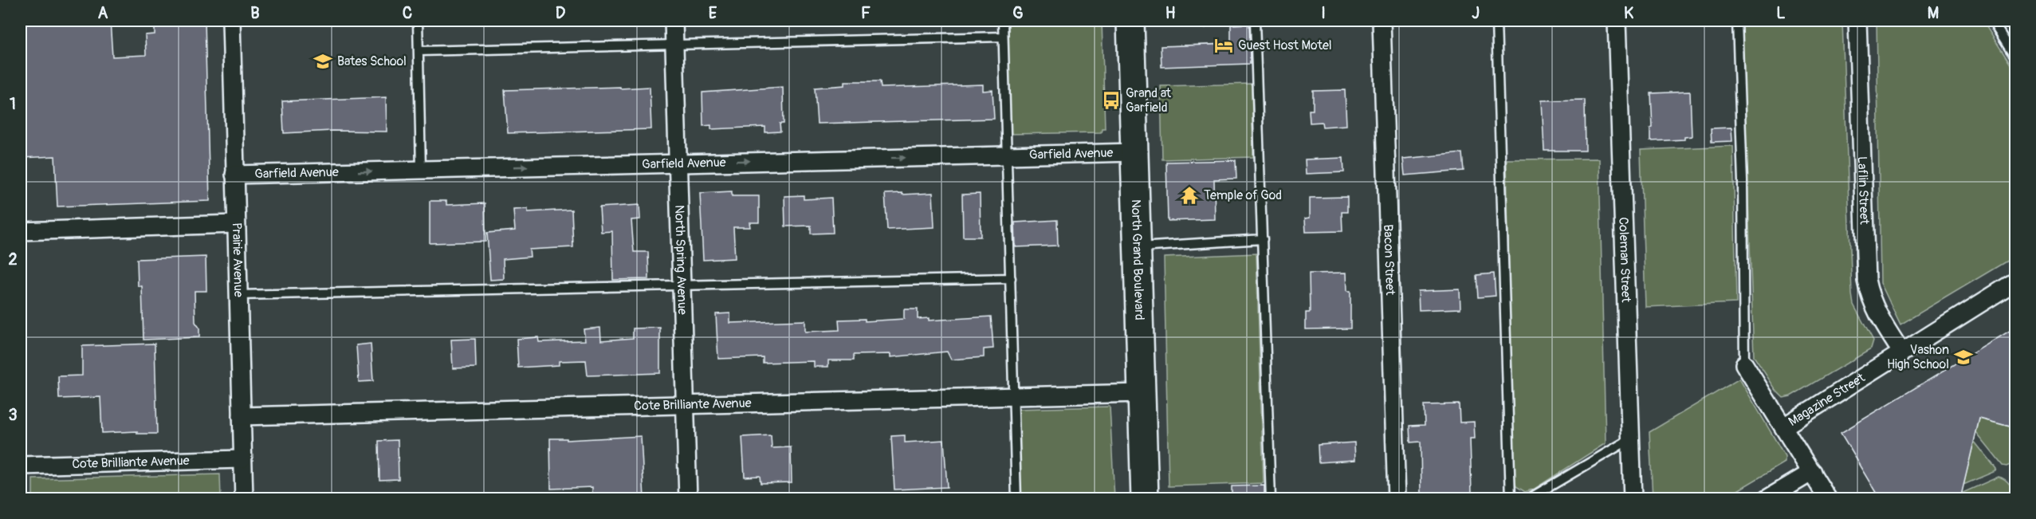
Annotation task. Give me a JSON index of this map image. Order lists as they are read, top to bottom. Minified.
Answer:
{"streets":{"main road":["North Grand Boulevard"],"street":["Garfield Avenue","Laflin Street","Coleman Street","Prairie Avenue","North Spring Avenue","Bacon Street","Magazine Street","Cote Brilliante Avenue"]},"crossings":[["Garfield Avenue","Prairie Avenue"],["Garfield Avenue","North Spring Avenue"],["Garfield Avenue","North Grand Boulevard"],["Laflin Street","Magazine Street"],["Prairie Avenue","Cote Brilliante Avenue"],["North Spring Avenue","Cote Brilliante Avenue"],["North Grand Boulevard","Cote Brilliante Avenue"]],"one_way":["Garfield Avenue"],"places":{"hotel":["Guest Host Motel"],"school or university":["Bates School","Vashon High School"],"bus stop":["Grand at Garfield"],"temple":["Temple of God"]},"grid":{"columns":["A","B","C","D","E","F","G","H","I","J","K","L","M"],"rows":["1","2","3"]}}
